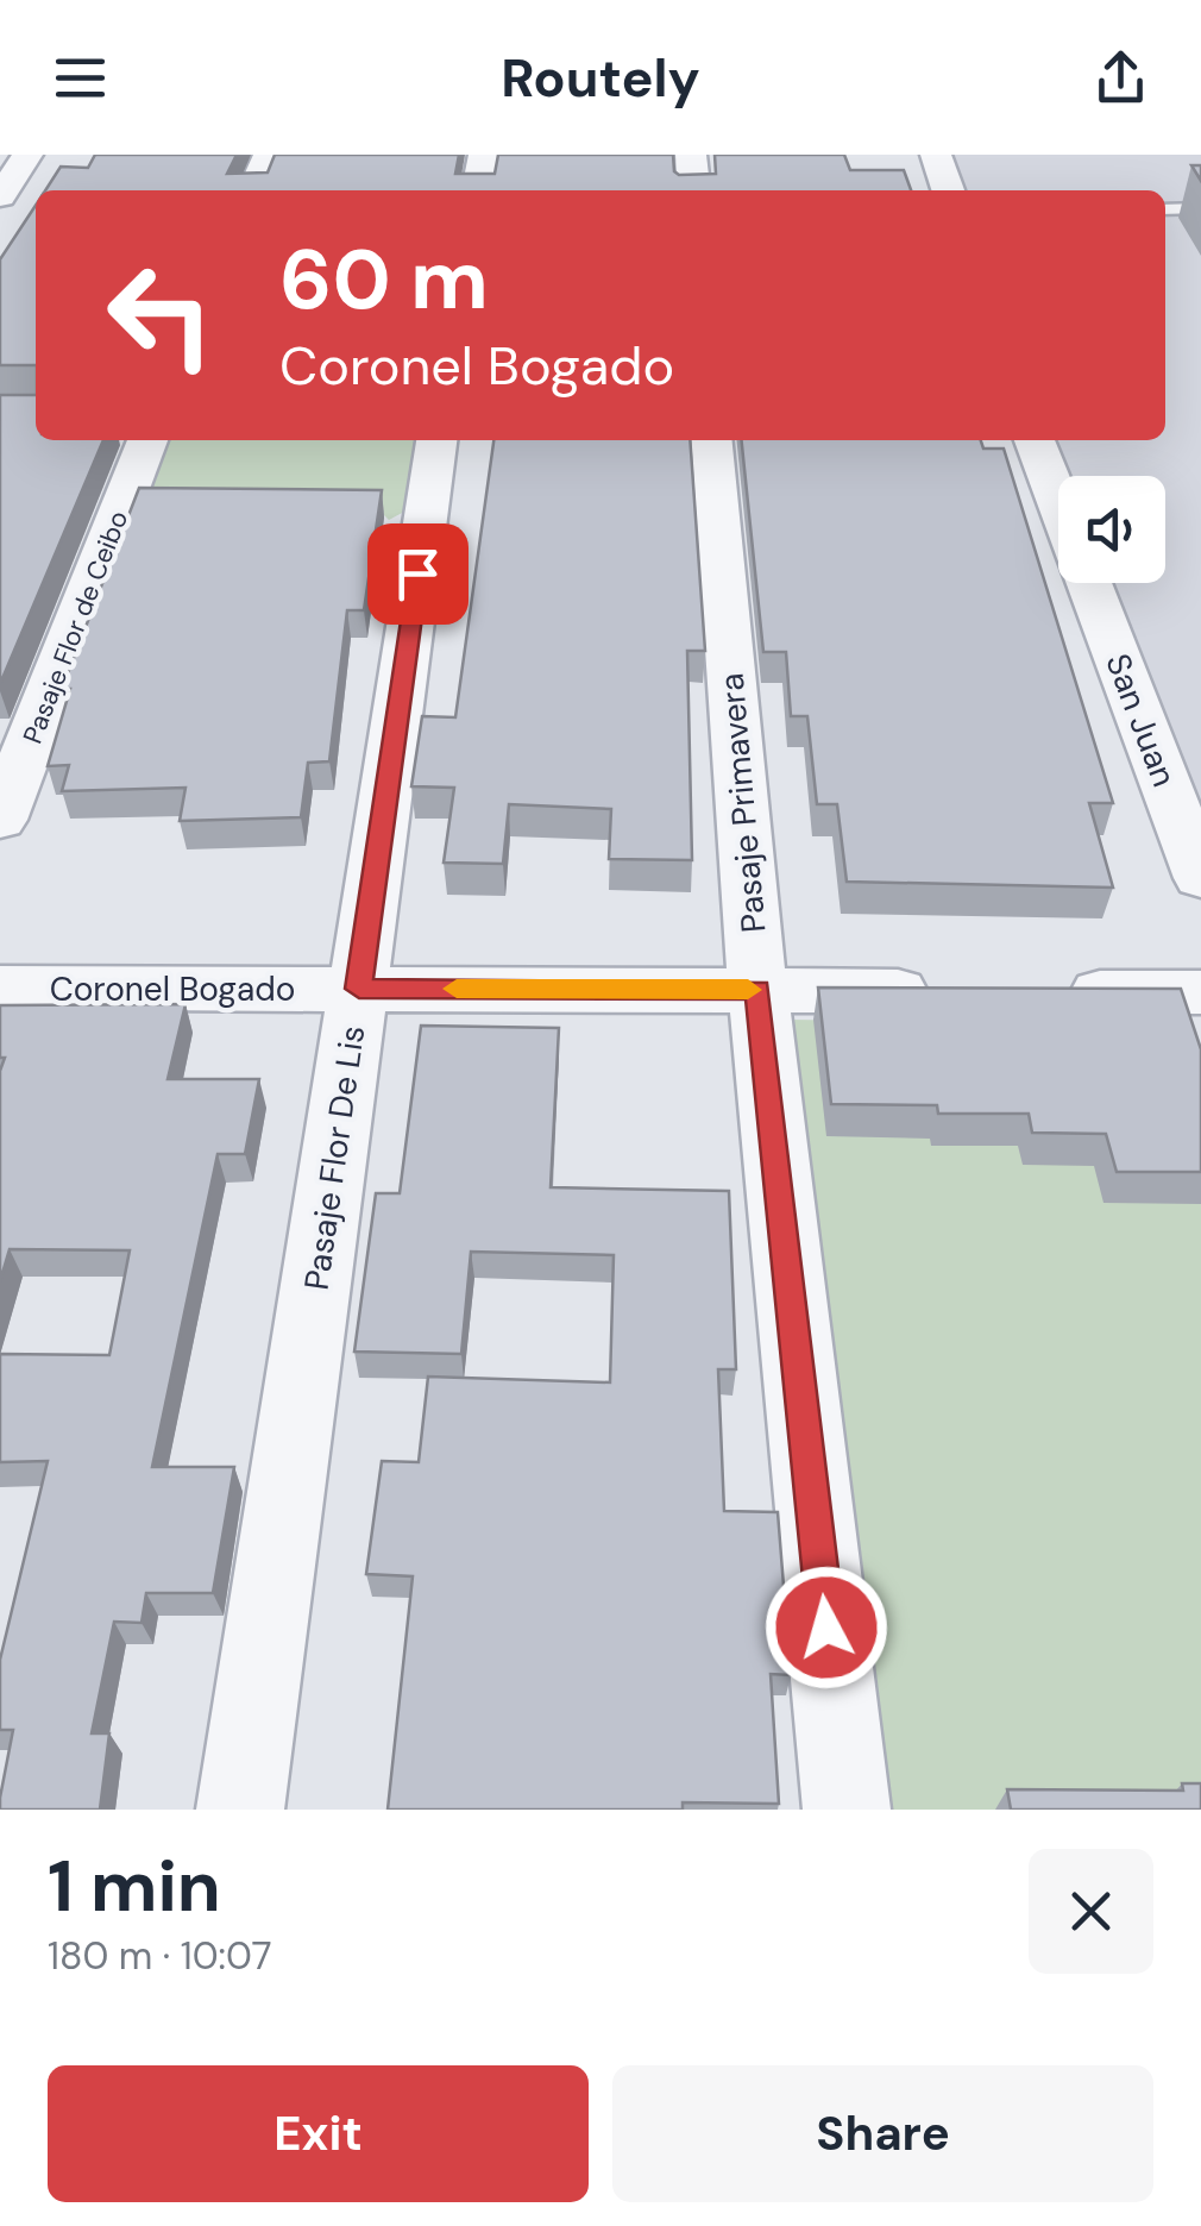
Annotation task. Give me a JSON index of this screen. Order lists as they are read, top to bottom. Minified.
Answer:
{"streets":{"street":["Pasaje Flor de Ceibo","San Juan","Pasaje Primavera","Coronel Bogado","Pasaje Flor De Lis"]},"crossings":[["Pasaje Primavera","Coronel Bogado"],["Coronel Bogado","Pasaje Flor De Lis"]],"page":{"header":"Routely","turn":["60 m","Coronel Bogado"],"heading":["1 min","180 m · 10:07"],"buttons":["Exit","Share"]}}
